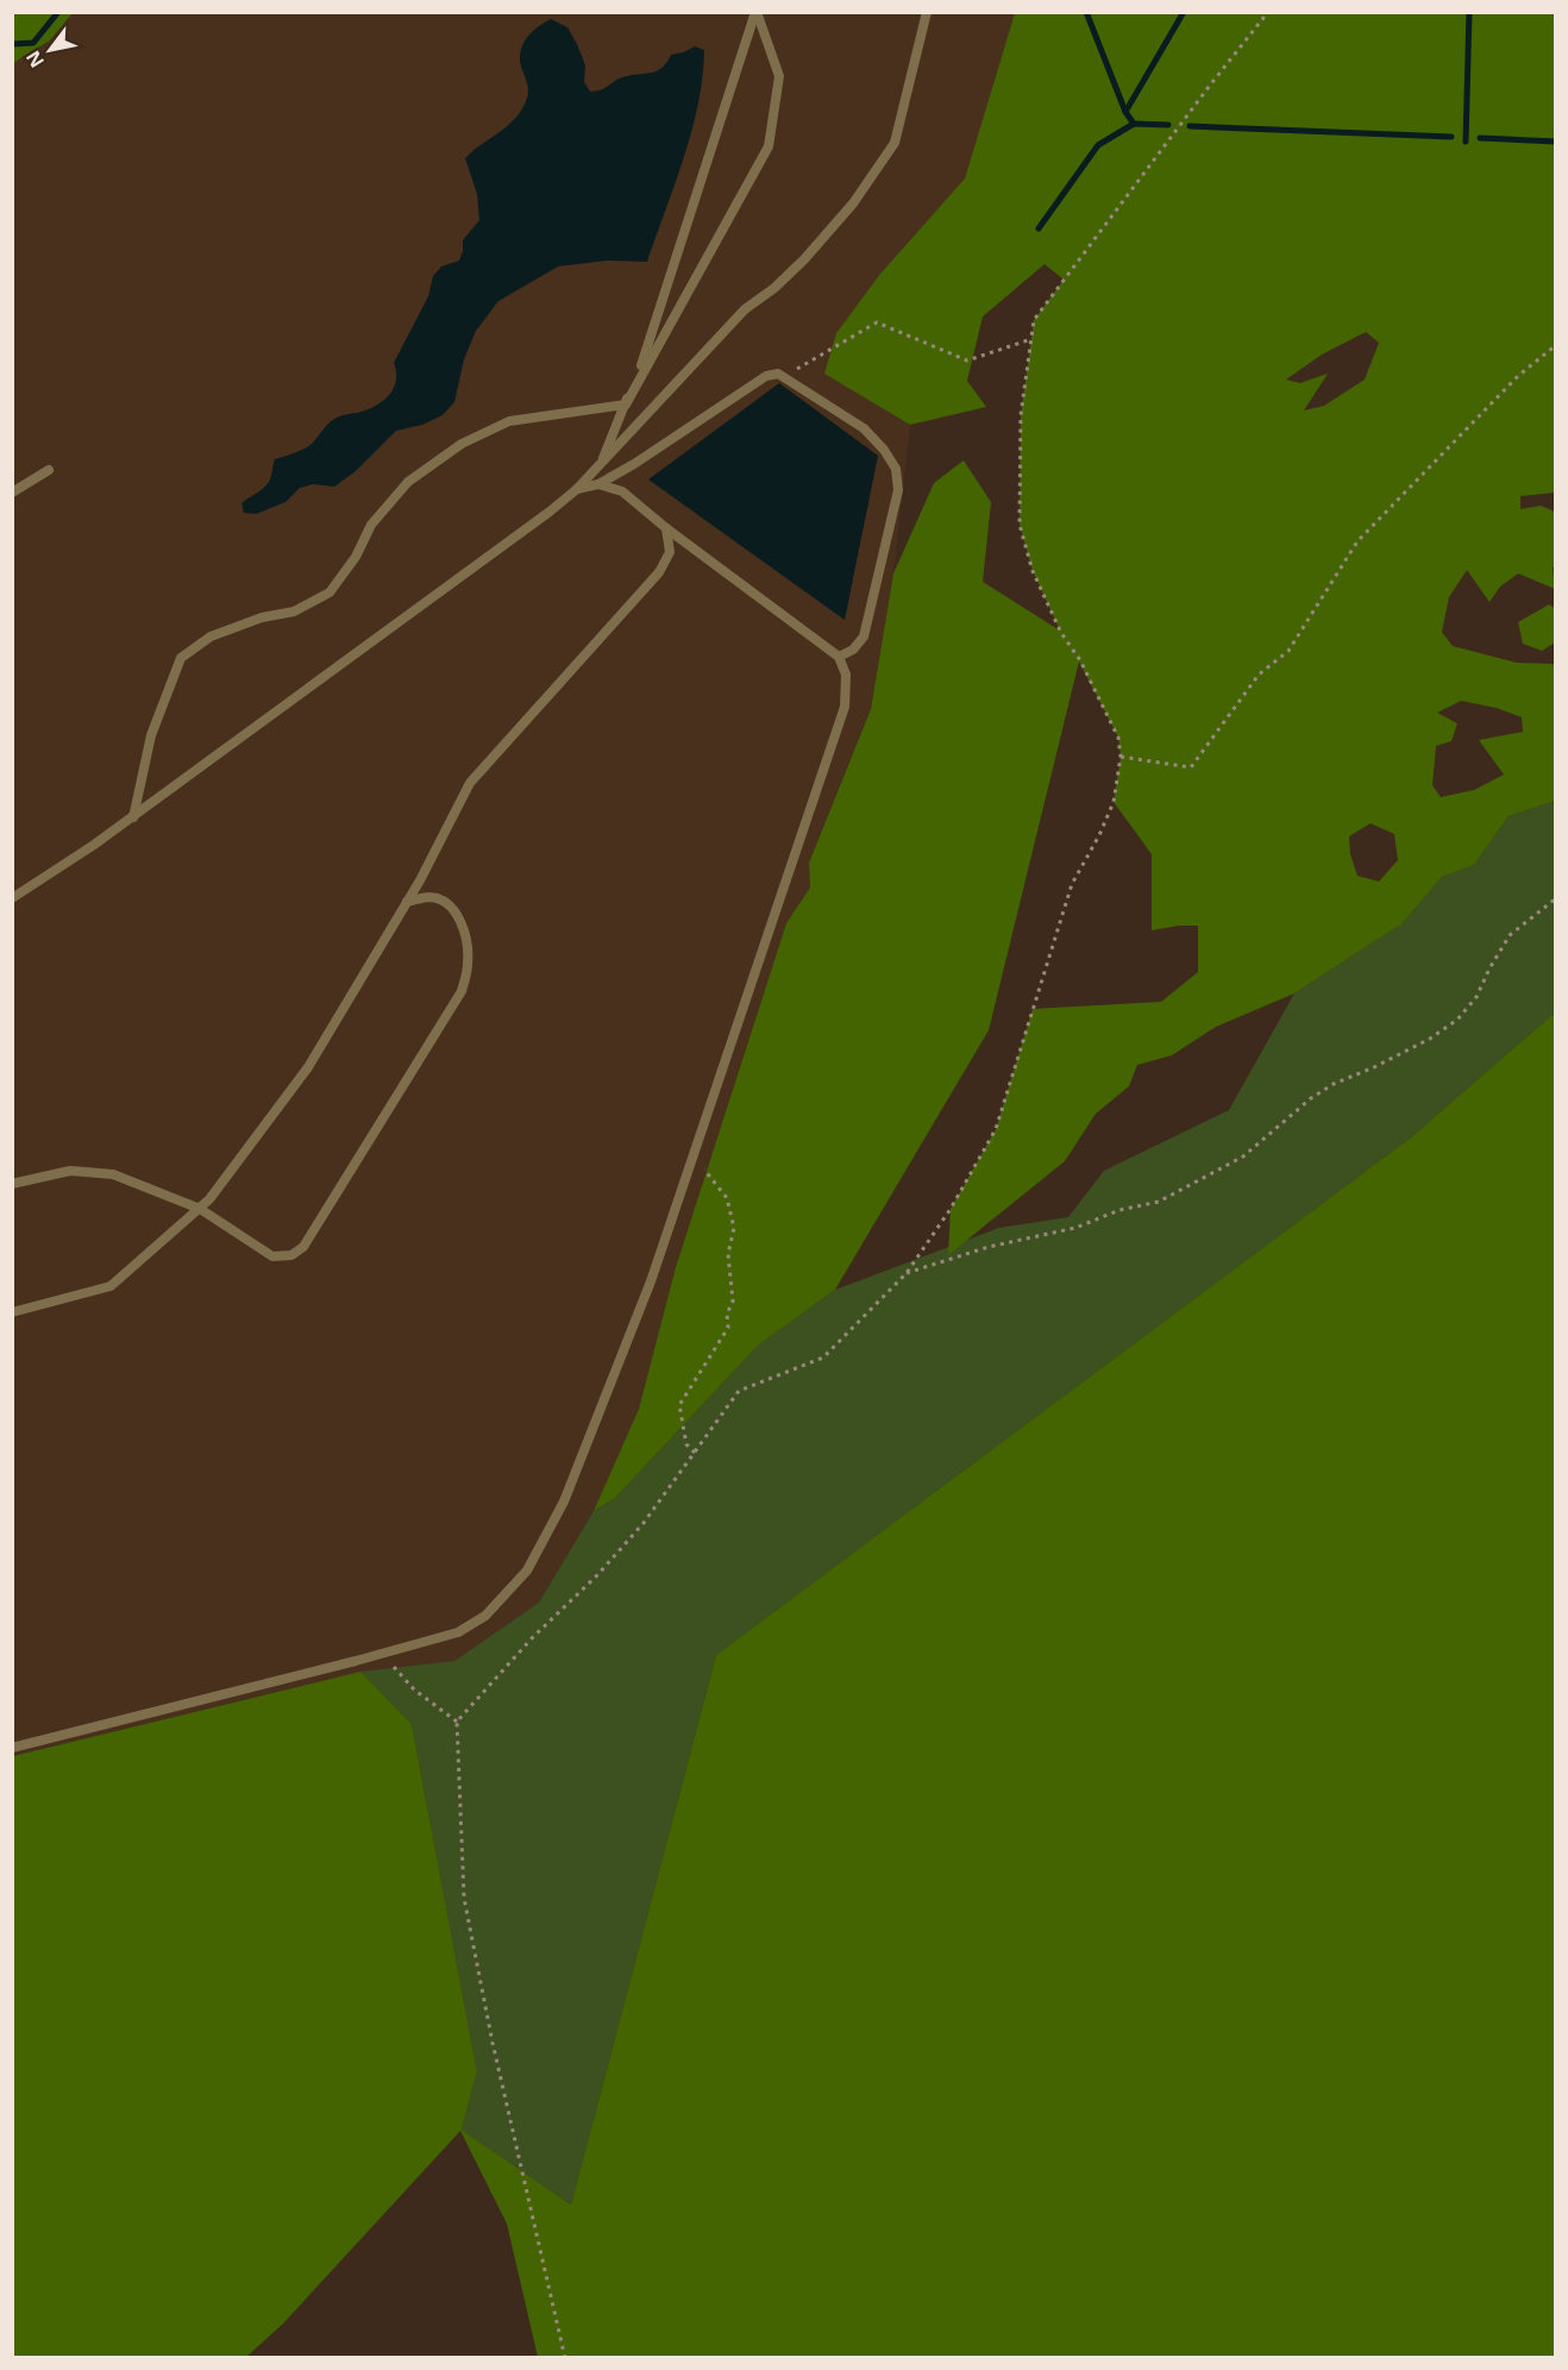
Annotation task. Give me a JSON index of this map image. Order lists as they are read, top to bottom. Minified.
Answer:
{"north":"bottom left"}
